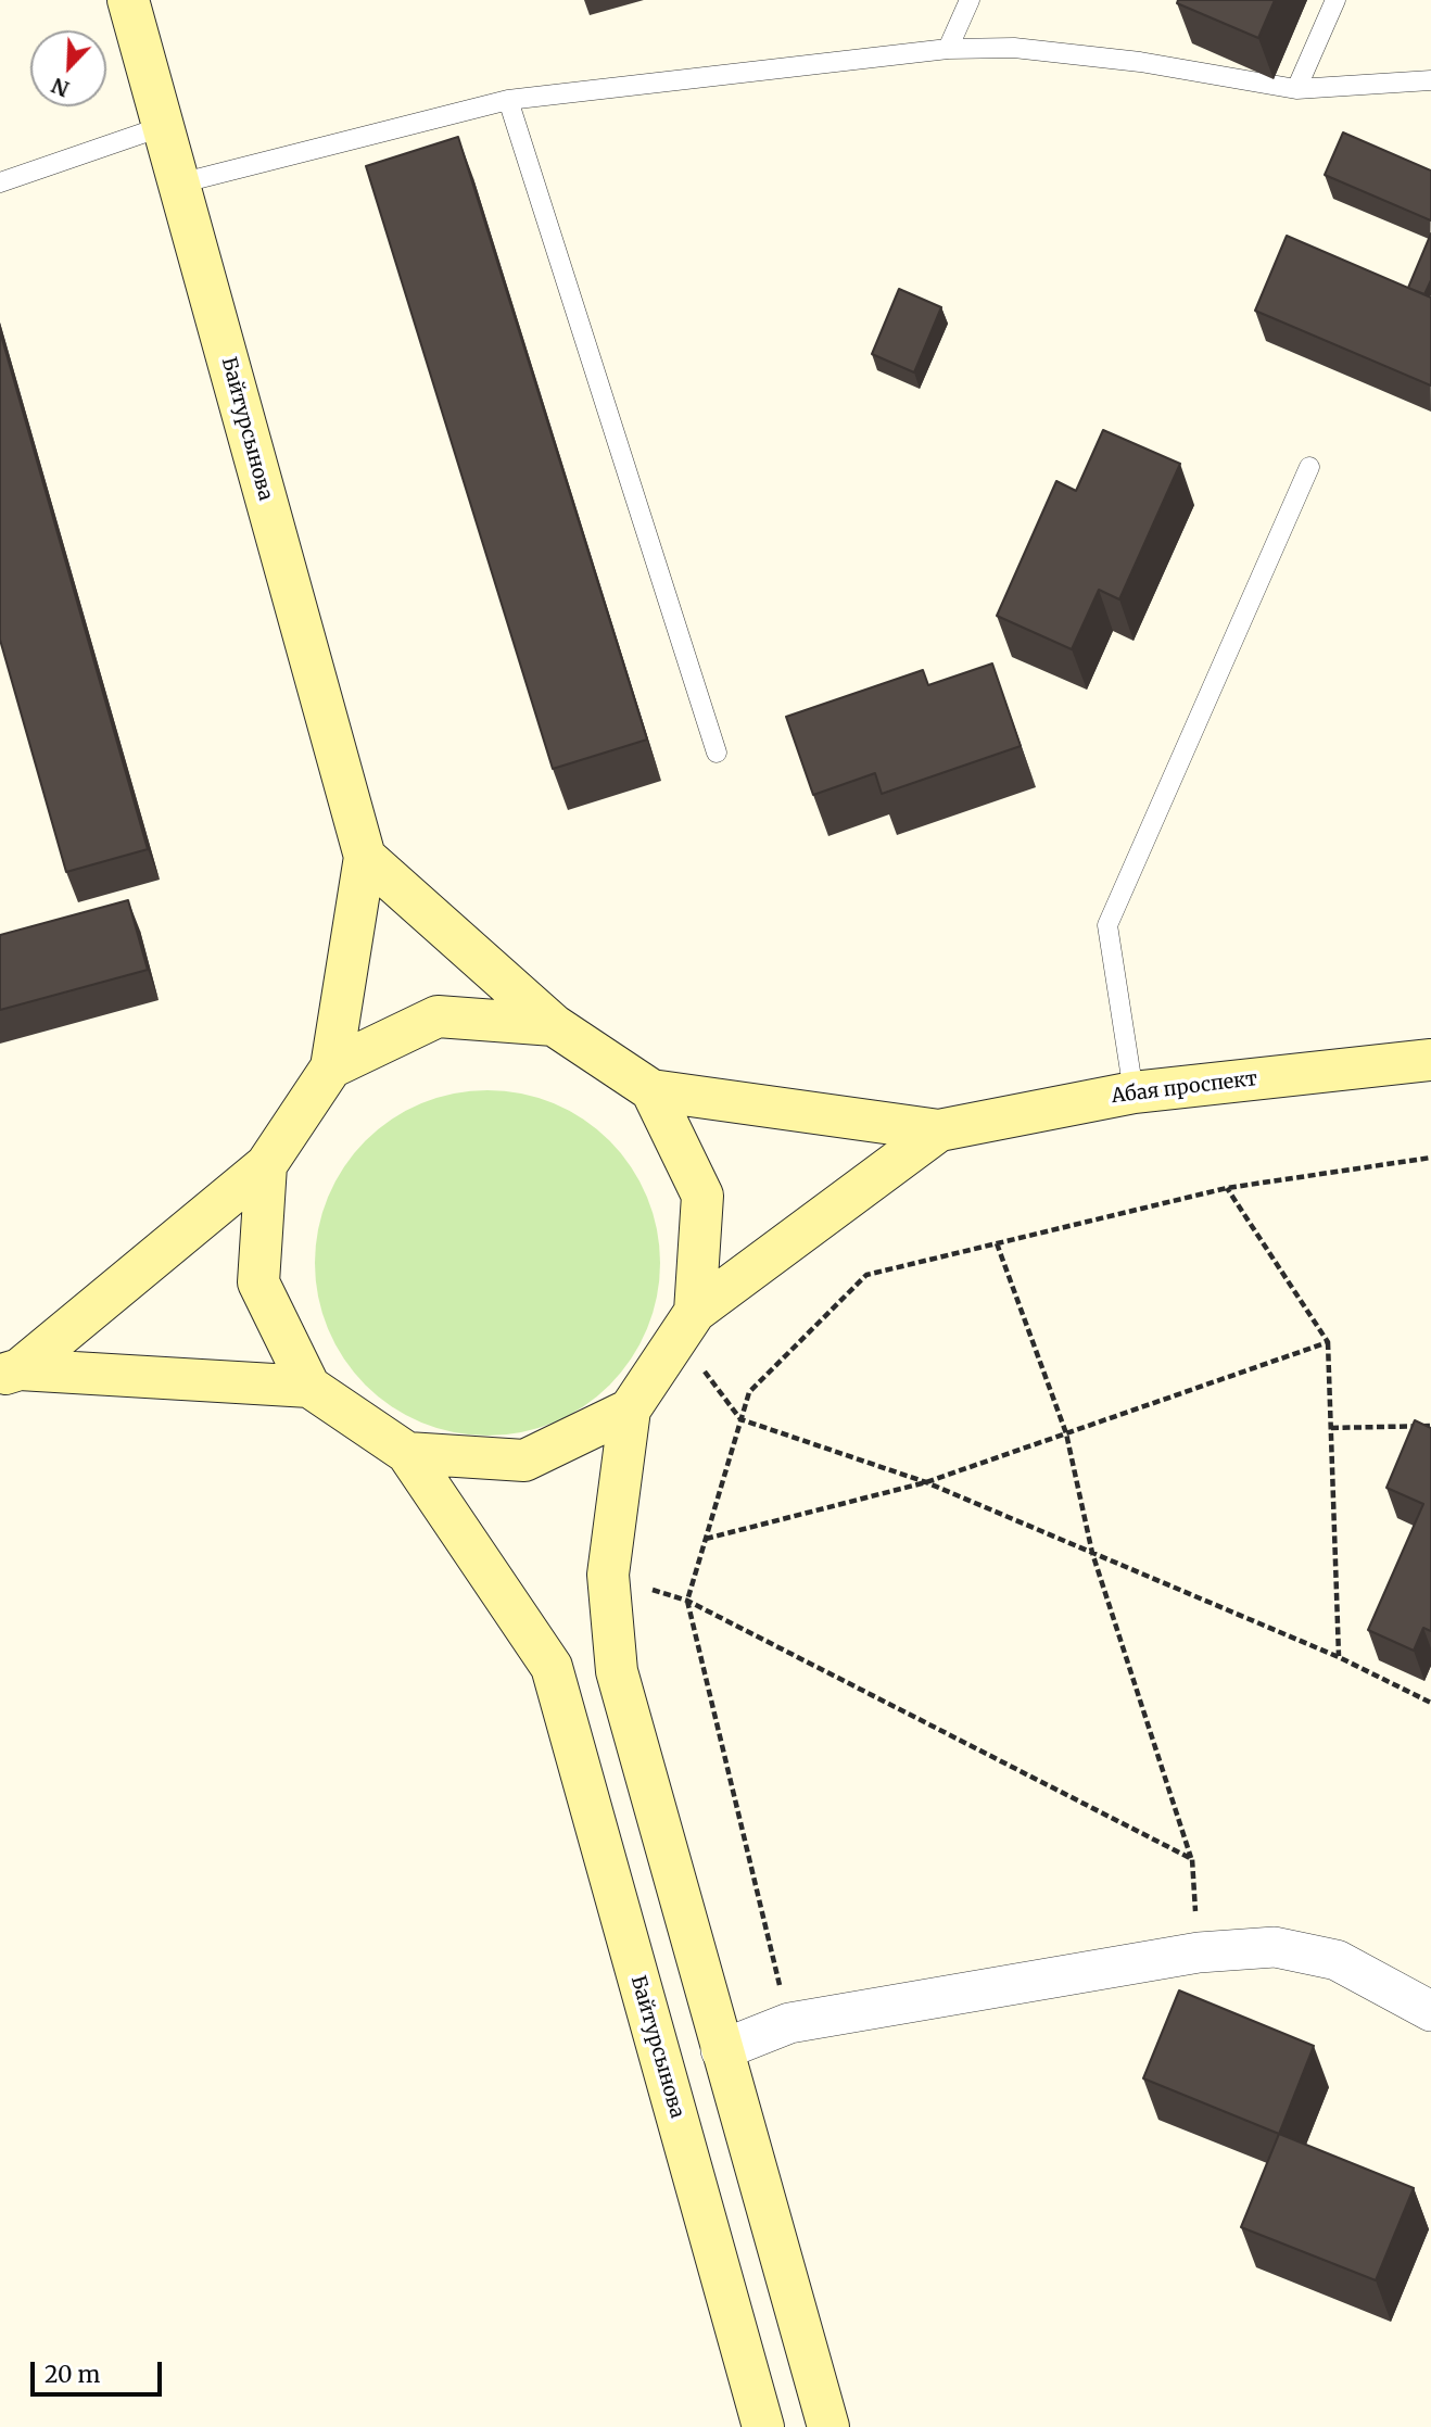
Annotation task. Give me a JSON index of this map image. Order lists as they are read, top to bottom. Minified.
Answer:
{"streets":{"street":["Байтурсынова","Абая проспект"]},"scale_bar":"20 m","north":"bottom left"}
